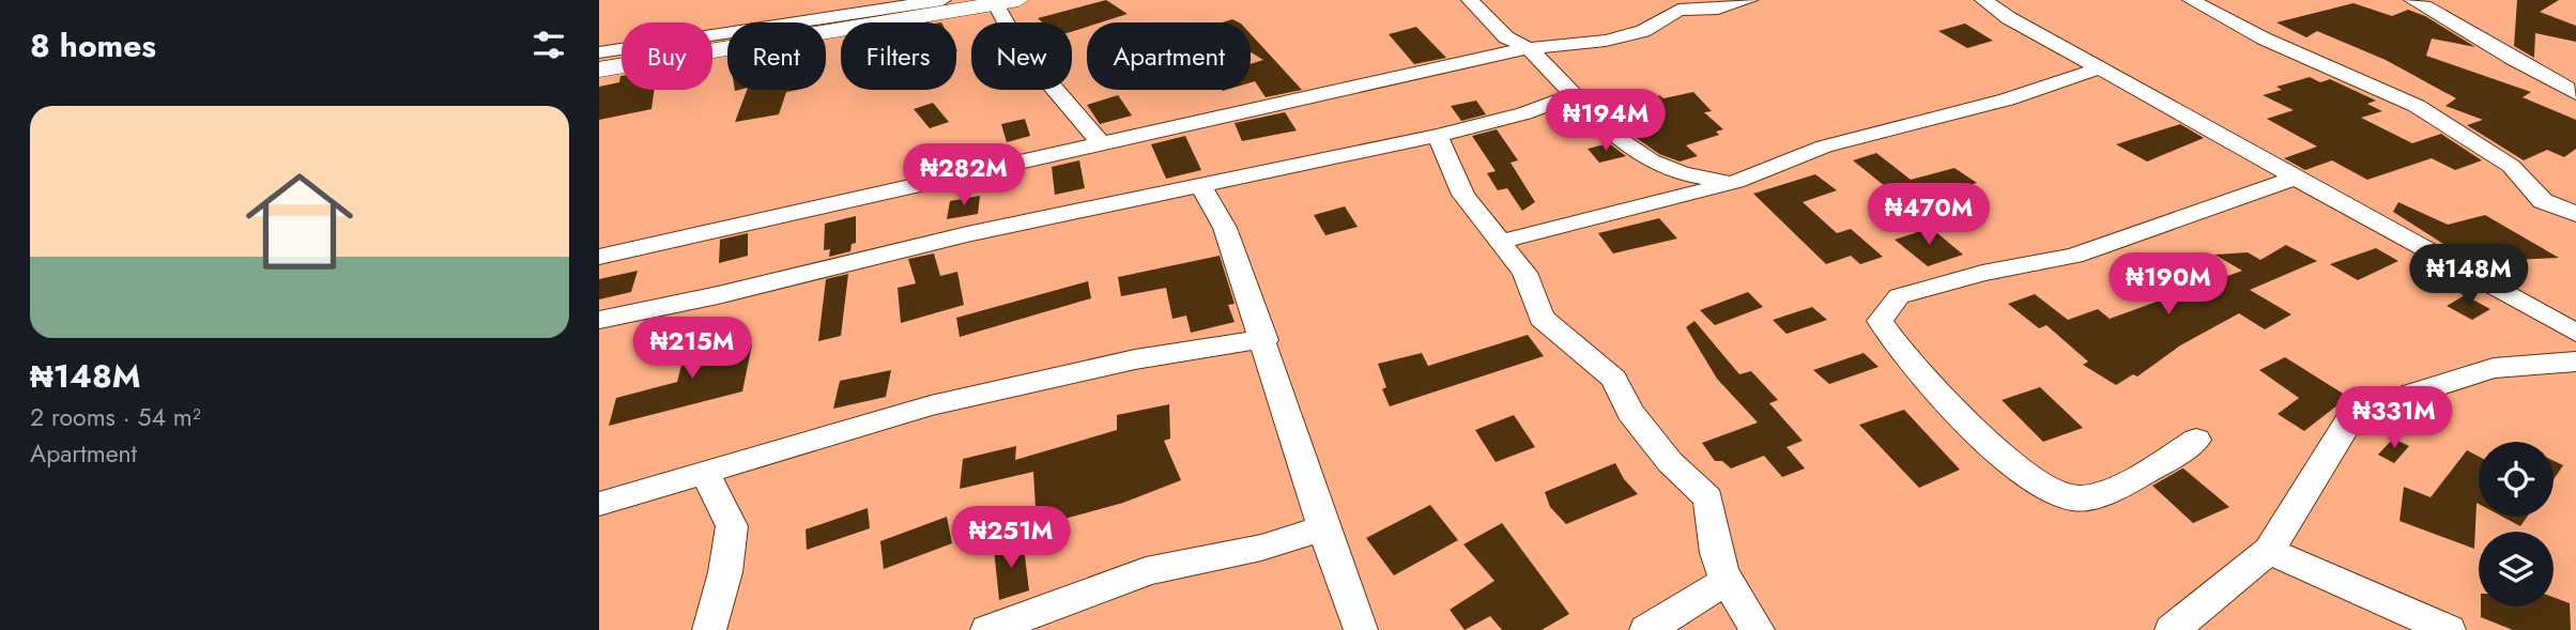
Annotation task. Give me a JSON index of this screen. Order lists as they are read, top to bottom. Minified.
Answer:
{"page":{"heading":"8 homes","chip":["Buy","Rent","Filters","New","Apartment"],"price":["₦194M","₦282M","₦470M","₦148M","₦190M","₦215M","₦331M","₦251M"],"list":[{"name":"₦148M","note":"2 rooms · 54 m² · Apartment"}]}}
